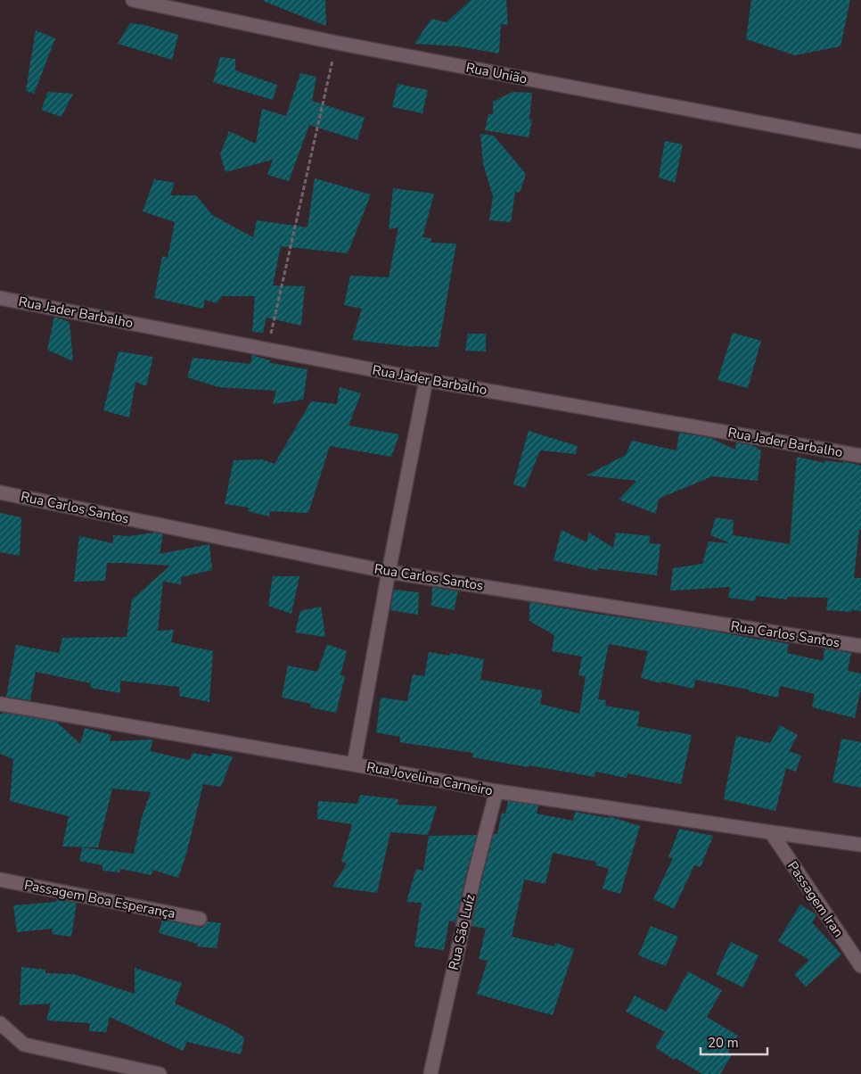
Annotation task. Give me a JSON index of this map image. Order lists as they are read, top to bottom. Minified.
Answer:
{"streets":{"street":["Rua União","Rua Jader Barbalho","Rua Carlos Santos","Rua Jovelina Carneiro","Passagem Boa Esperança","Passagem Iran","Rua São Luíz"]},"crossings":[["Rua Jovelina Carneiro","Passagem Iran"],["Rua Jovelina Carneiro","Rua São Luíz"]],"scale_bar":"20 m"}
